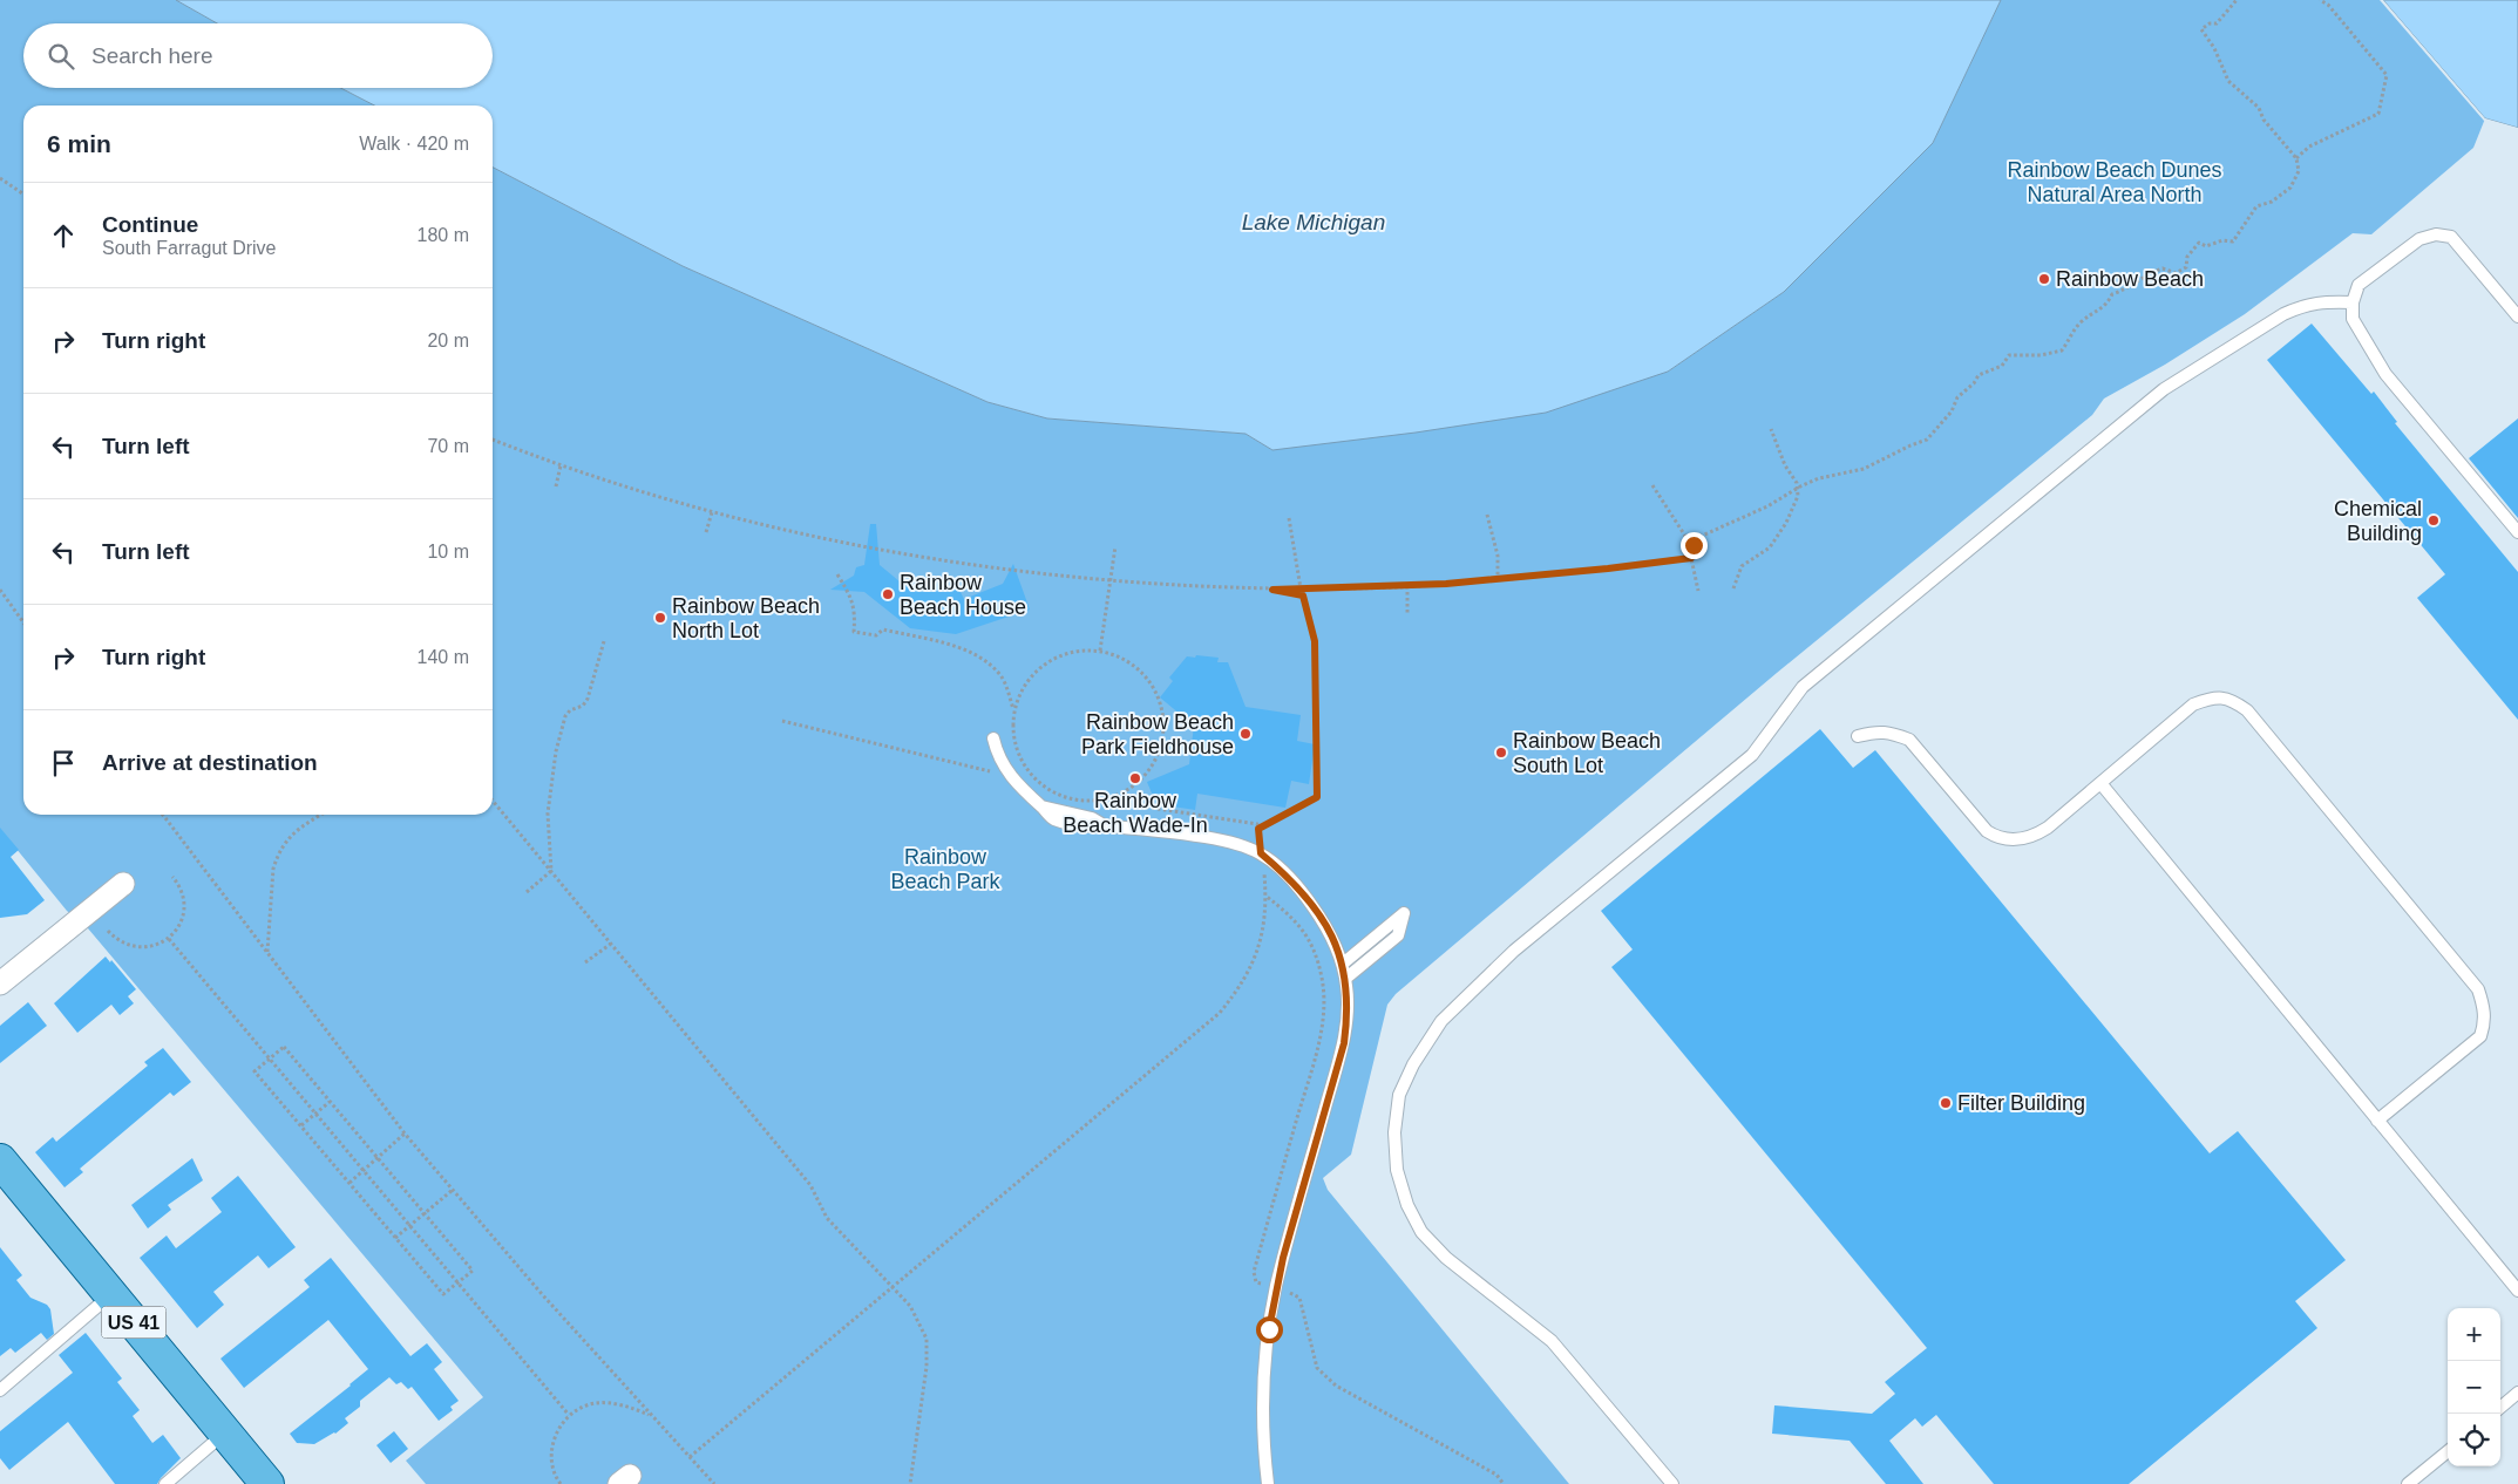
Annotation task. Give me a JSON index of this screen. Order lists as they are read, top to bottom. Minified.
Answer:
{"streets":{"main road":["US 41"]},"water":["Lake Michigan"],"parks":["Rainbow Beach Dunes Natural Area North","Rainbow Beach Park"],"places":["Rainbow Beach","Chemical Building","Rainbow Beach House","Rainbow Beach North Lot","Rainbow Beach Park Fieldhouse","Rainbow Beach South Lot","Rainbow Beach Wade-In","Filter Building"],"page":{"search":"Search here","heading":["6 min","Walk · 420 m"],"list":[["Continue","South Farragut Drive","180 m"],["Turn right","20 m"],["Turn left","70 m"],["Turn left","10 m"],["Turn right","140 m"],"Arrive at destination"],"map_buttons":["+","−"]}}
